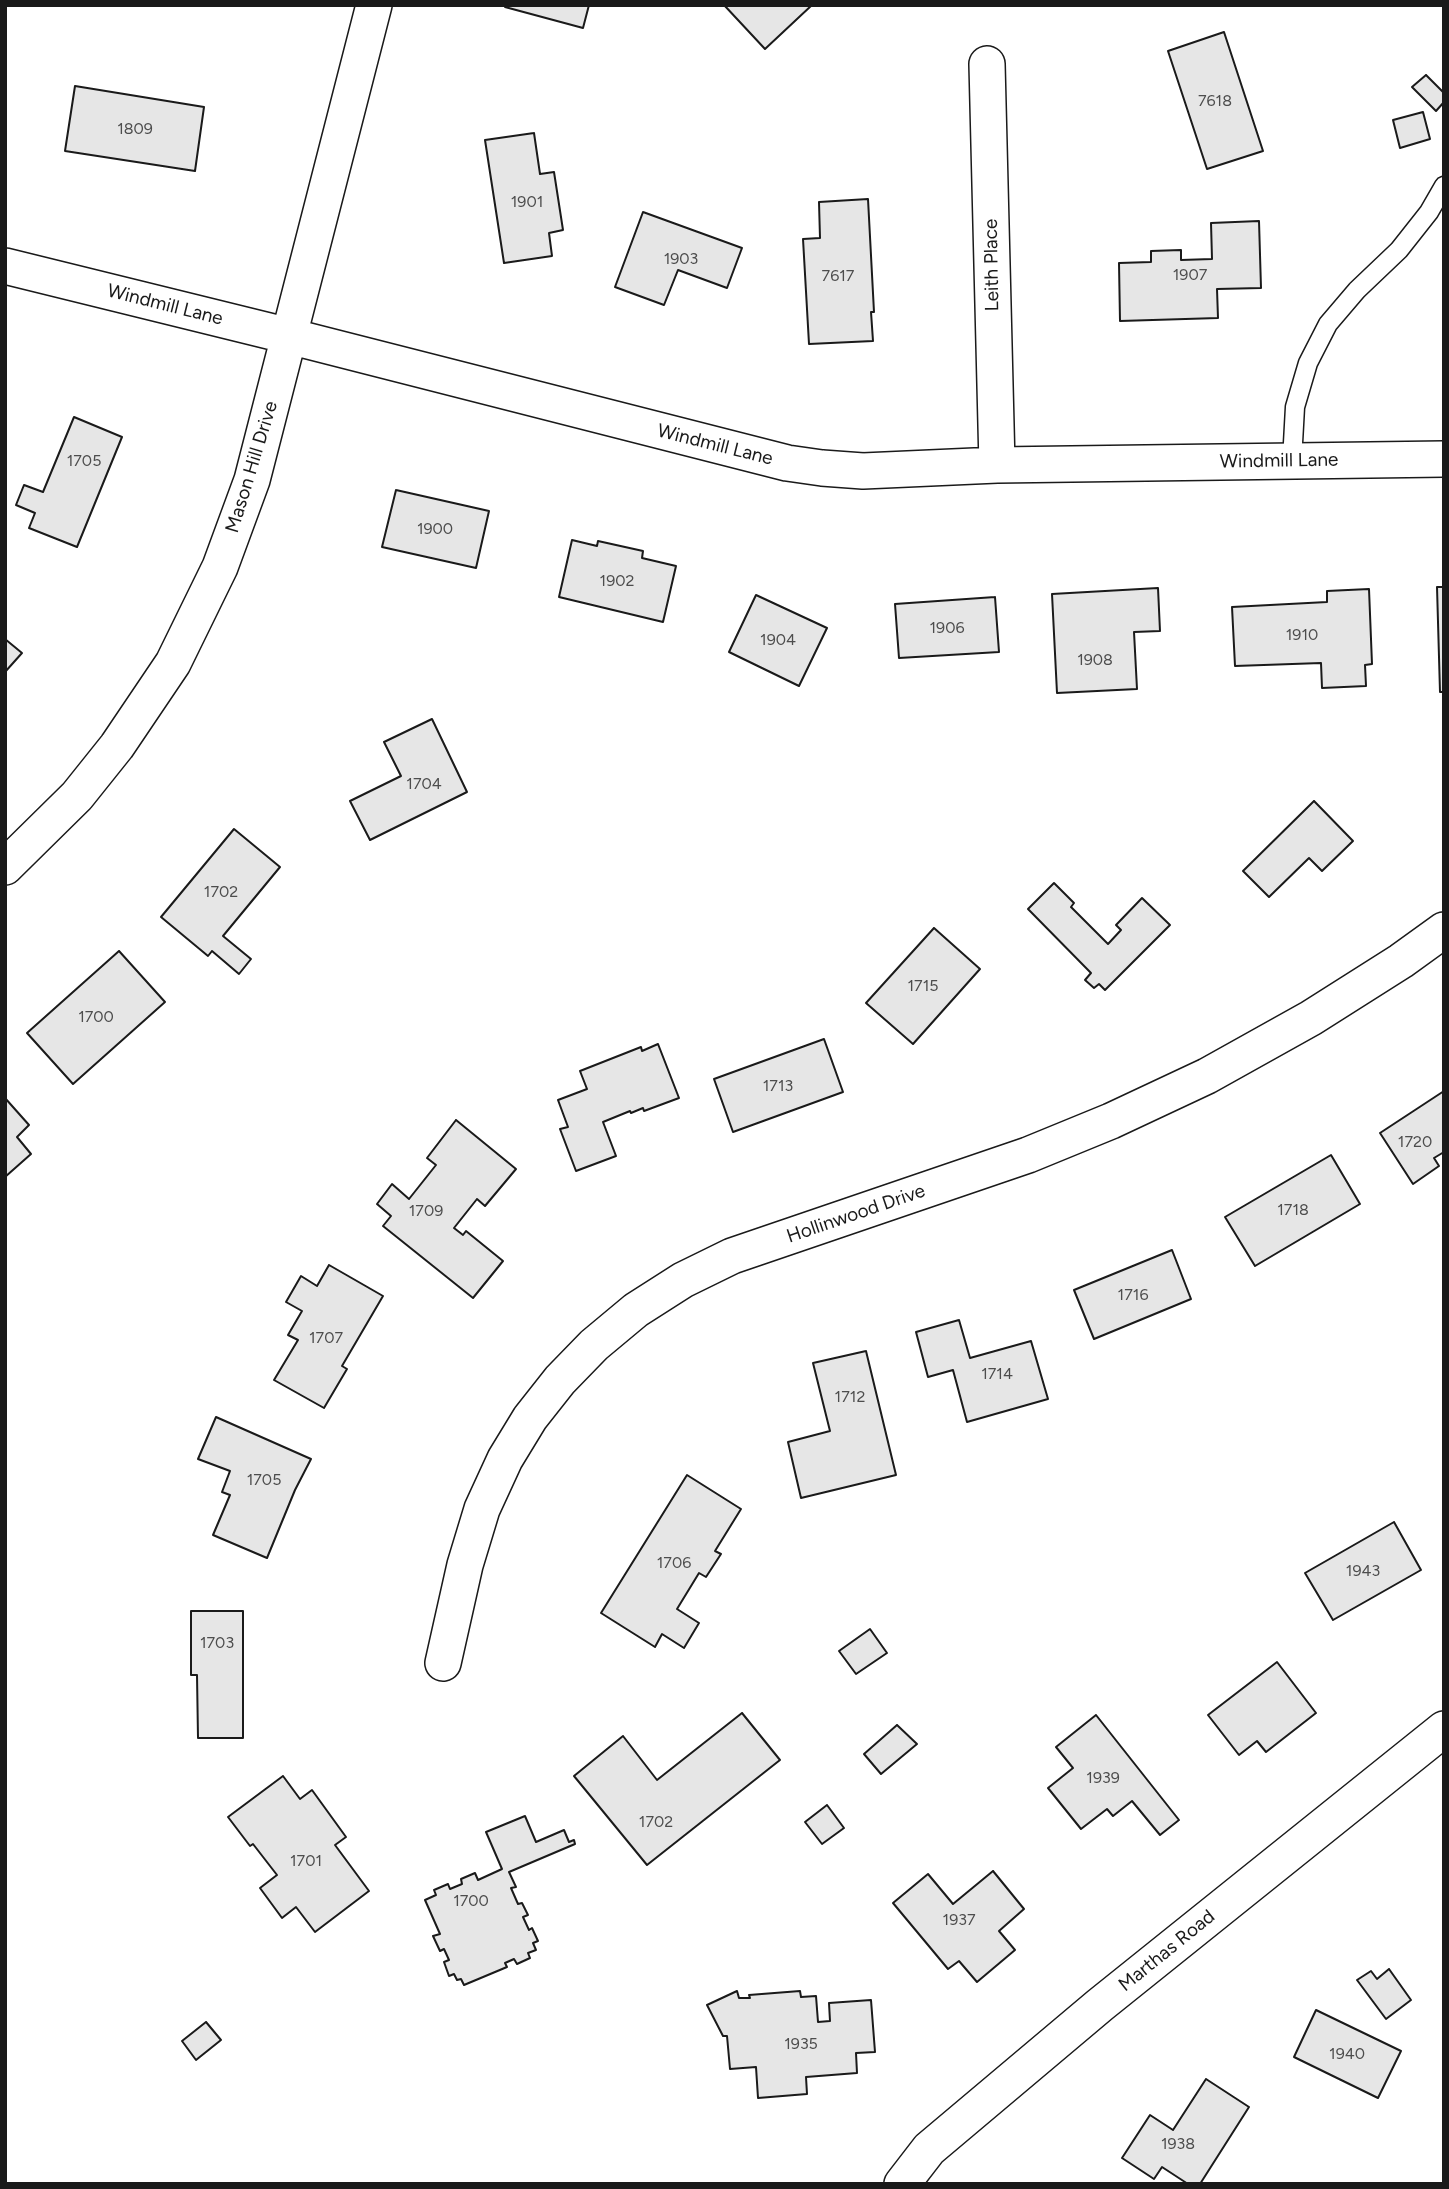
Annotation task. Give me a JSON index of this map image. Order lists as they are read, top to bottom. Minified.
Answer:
{"streets":{"street":["Leith Place","Windmill Lane","Mason Hill Drive","Hollinwood Drive","Marthas Road"]},"crossings":[["Leith Place","Windmill Lane"],["Windmill Lane","Mason Hill Drive"]],"house_numbers":["7618","1809","1901","1903","1907","7617","1705","1900","1902","1906","1910","1904","1908","1704","1702","1715","1700","1713","1720","1718","1709","1716","1707","1714","1712","1705","1706","1943","1703","1939","1702","1701","1700","1937","1935","1940","1938"]}
